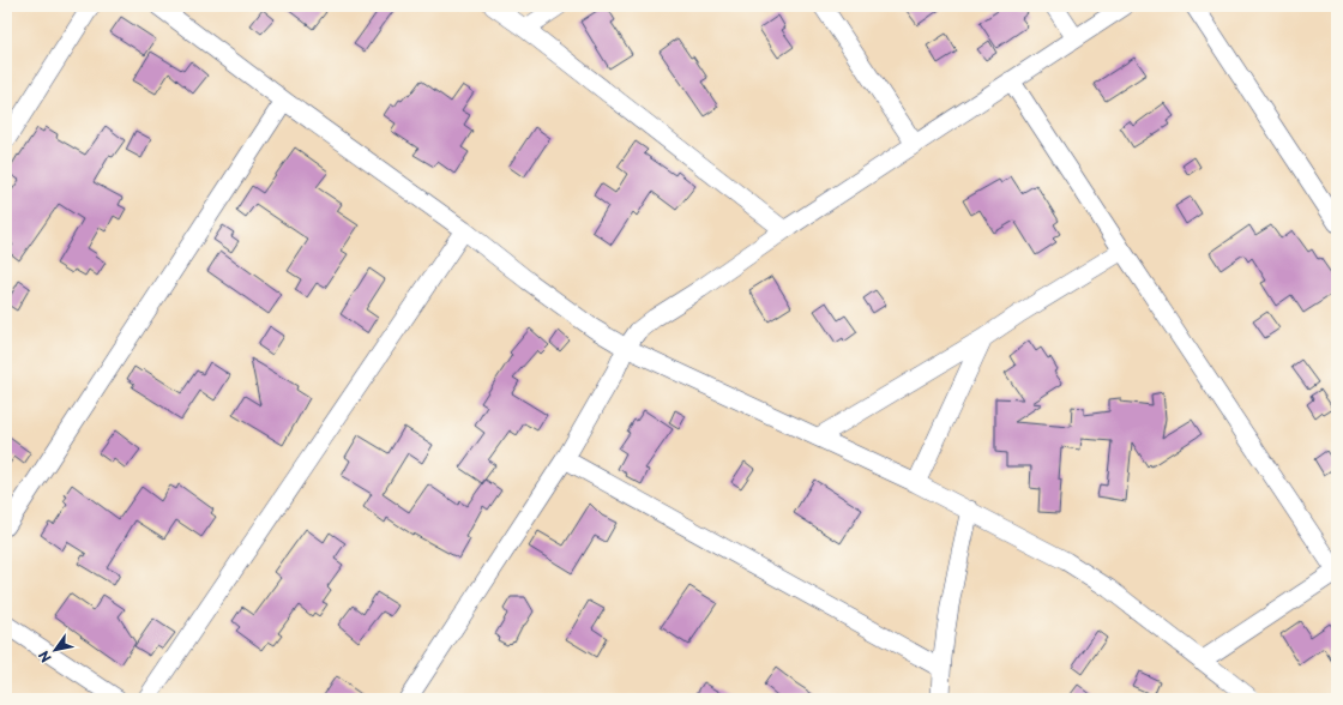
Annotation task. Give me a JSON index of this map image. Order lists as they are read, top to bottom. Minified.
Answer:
{"north":"bottom left"}
